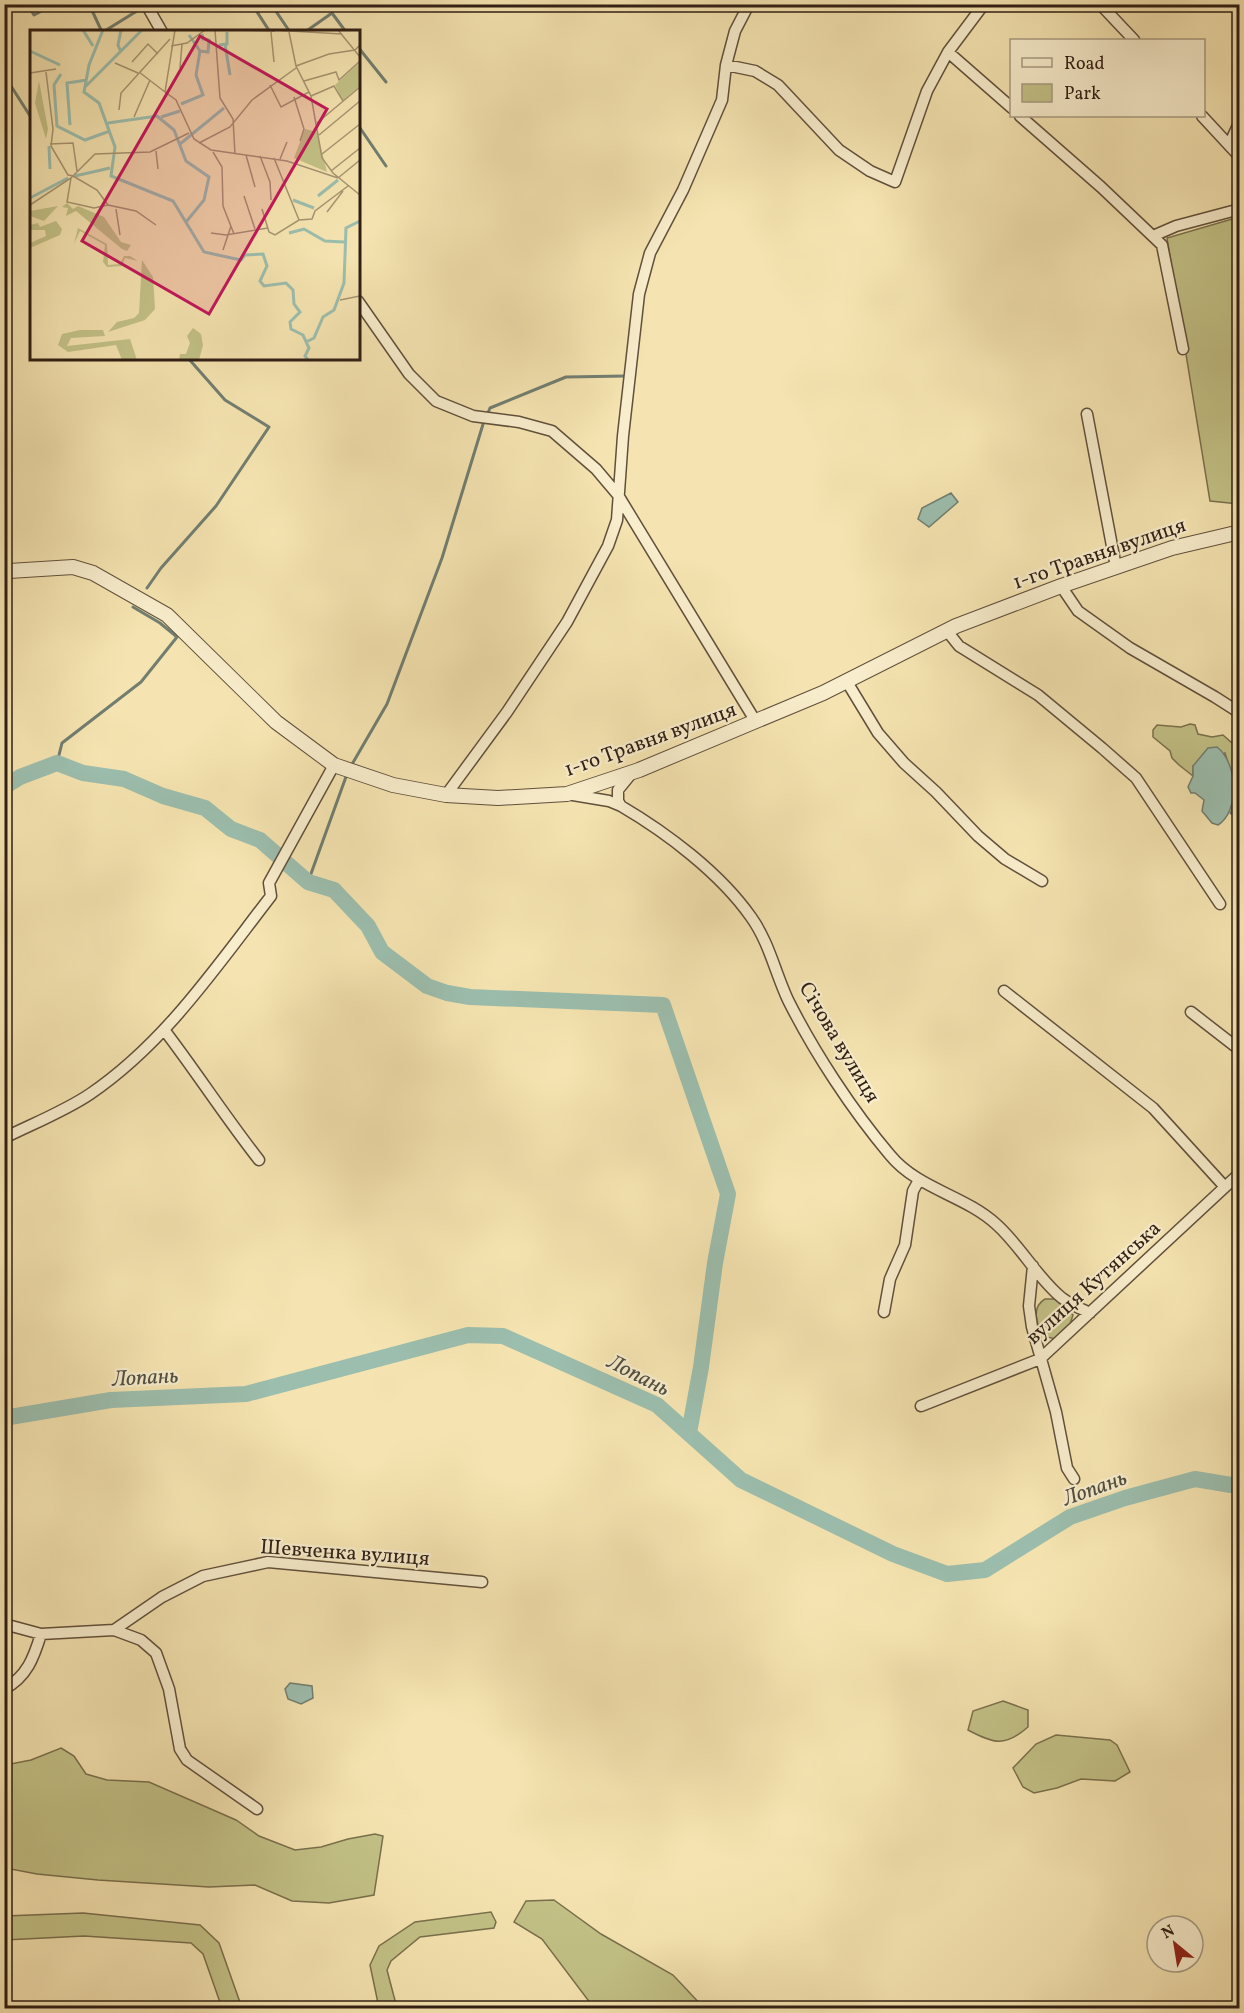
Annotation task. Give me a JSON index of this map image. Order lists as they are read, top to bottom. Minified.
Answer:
{"streets":{"street":["1-го Травня вулиця","Січова вулиця","вулиця Кутянська","Шевченка вулиця"]},"crossings":[["1-го Травня вулиця","Січова вулиця"],["Січова вулиця","вулиця Кутянська"]],"water":["Лопань"],"legend":["Road","Park"],"north":"top left"}
